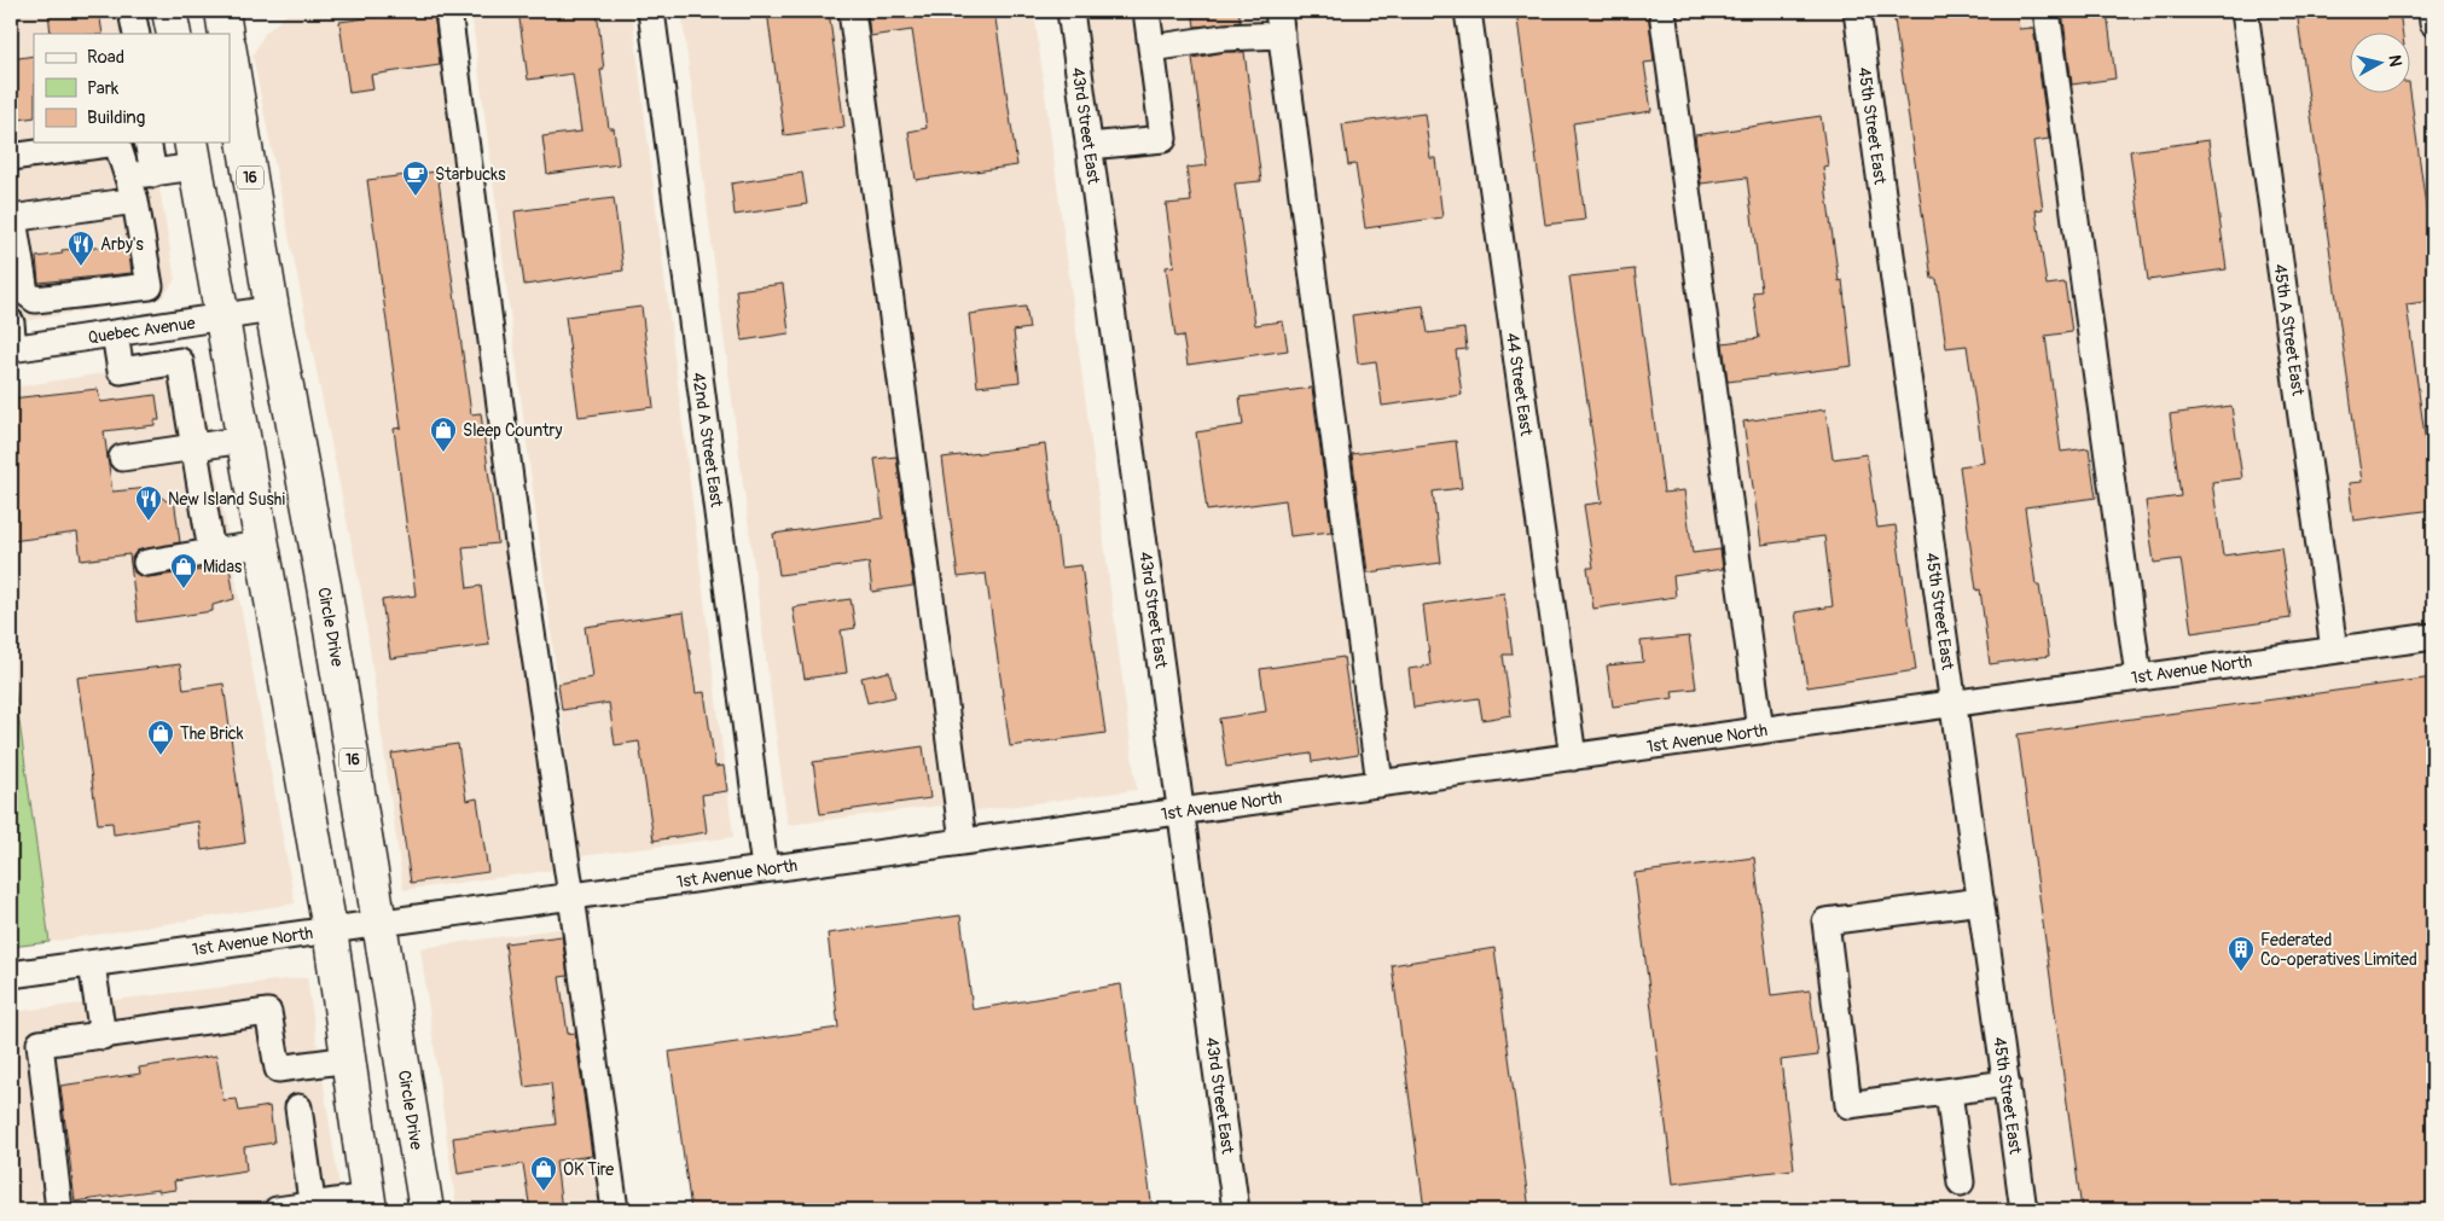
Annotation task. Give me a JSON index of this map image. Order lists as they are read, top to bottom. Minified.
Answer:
{"streets":{"highway":["16","Circle Drive"],"street":["43rd Street East","45th Street East","Quebec Avenue","45th A Street East","44 Street East","42nd A Street East","1st Avenue North"]},"crossings":[["43rd Street East","1st Avenue North"],["45th Street East","1st Avenue North"],["Quebec Avenue","Circle Drive"],["45th A Street East","1st Avenue North"],["44 Street East","1st Avenue North"],["42nd A Street East","1st Avenue North"],["Circle Drive","1st Avenue North"]],"places":{"cafe":["Starbucks"],"restaurant":["Arby's","New Island Sushi"],"shop":["Sleep Country","Midas","The Brick","OK Tire"],"building":["Federated Co-operatives Limited"]},"legend":["Road","Park","Building"],"north":"right"}
